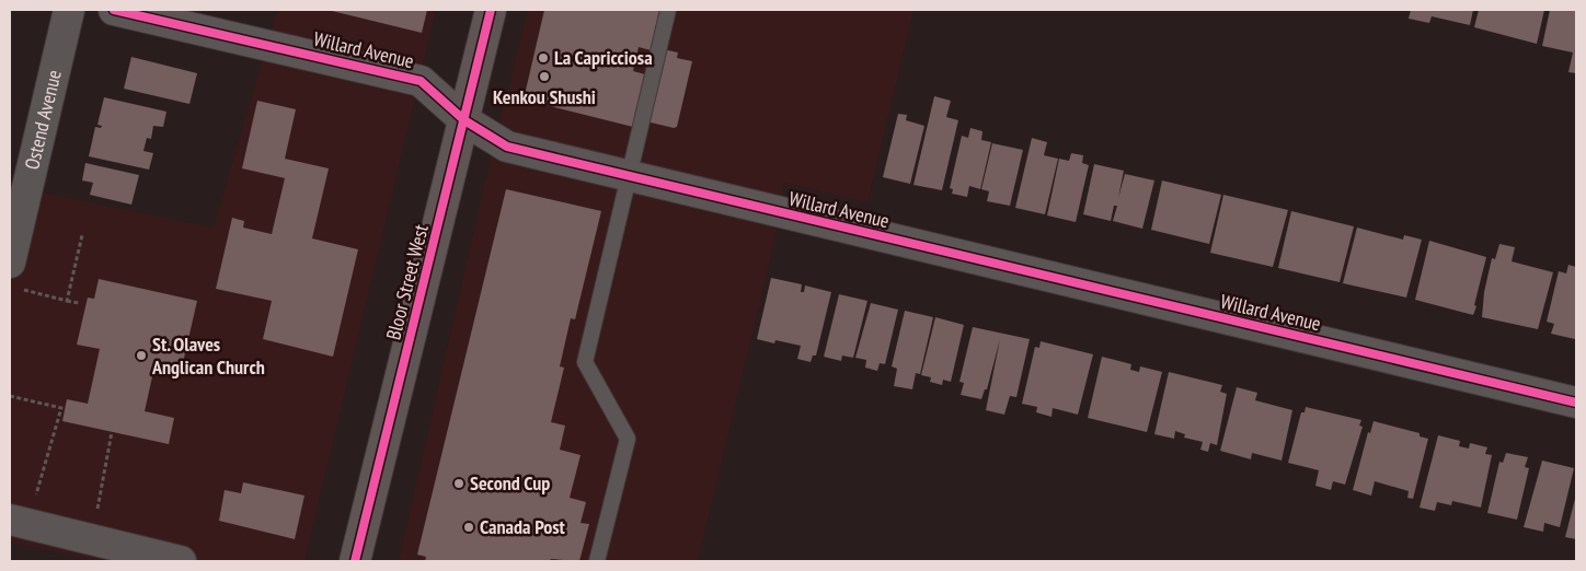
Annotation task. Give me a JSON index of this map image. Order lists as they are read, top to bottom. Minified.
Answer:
{"streets":{"main road":["Bloor Street West"],"street":["Willard Avenue","Ostend Avenue"]},"crossings":[["Willard Avenue","Bloor Street West"]],"places":["La Capricciosa","Kenkou Shushi","St. Olaves Anglican Church","Second Cup","Canada Post"]}
